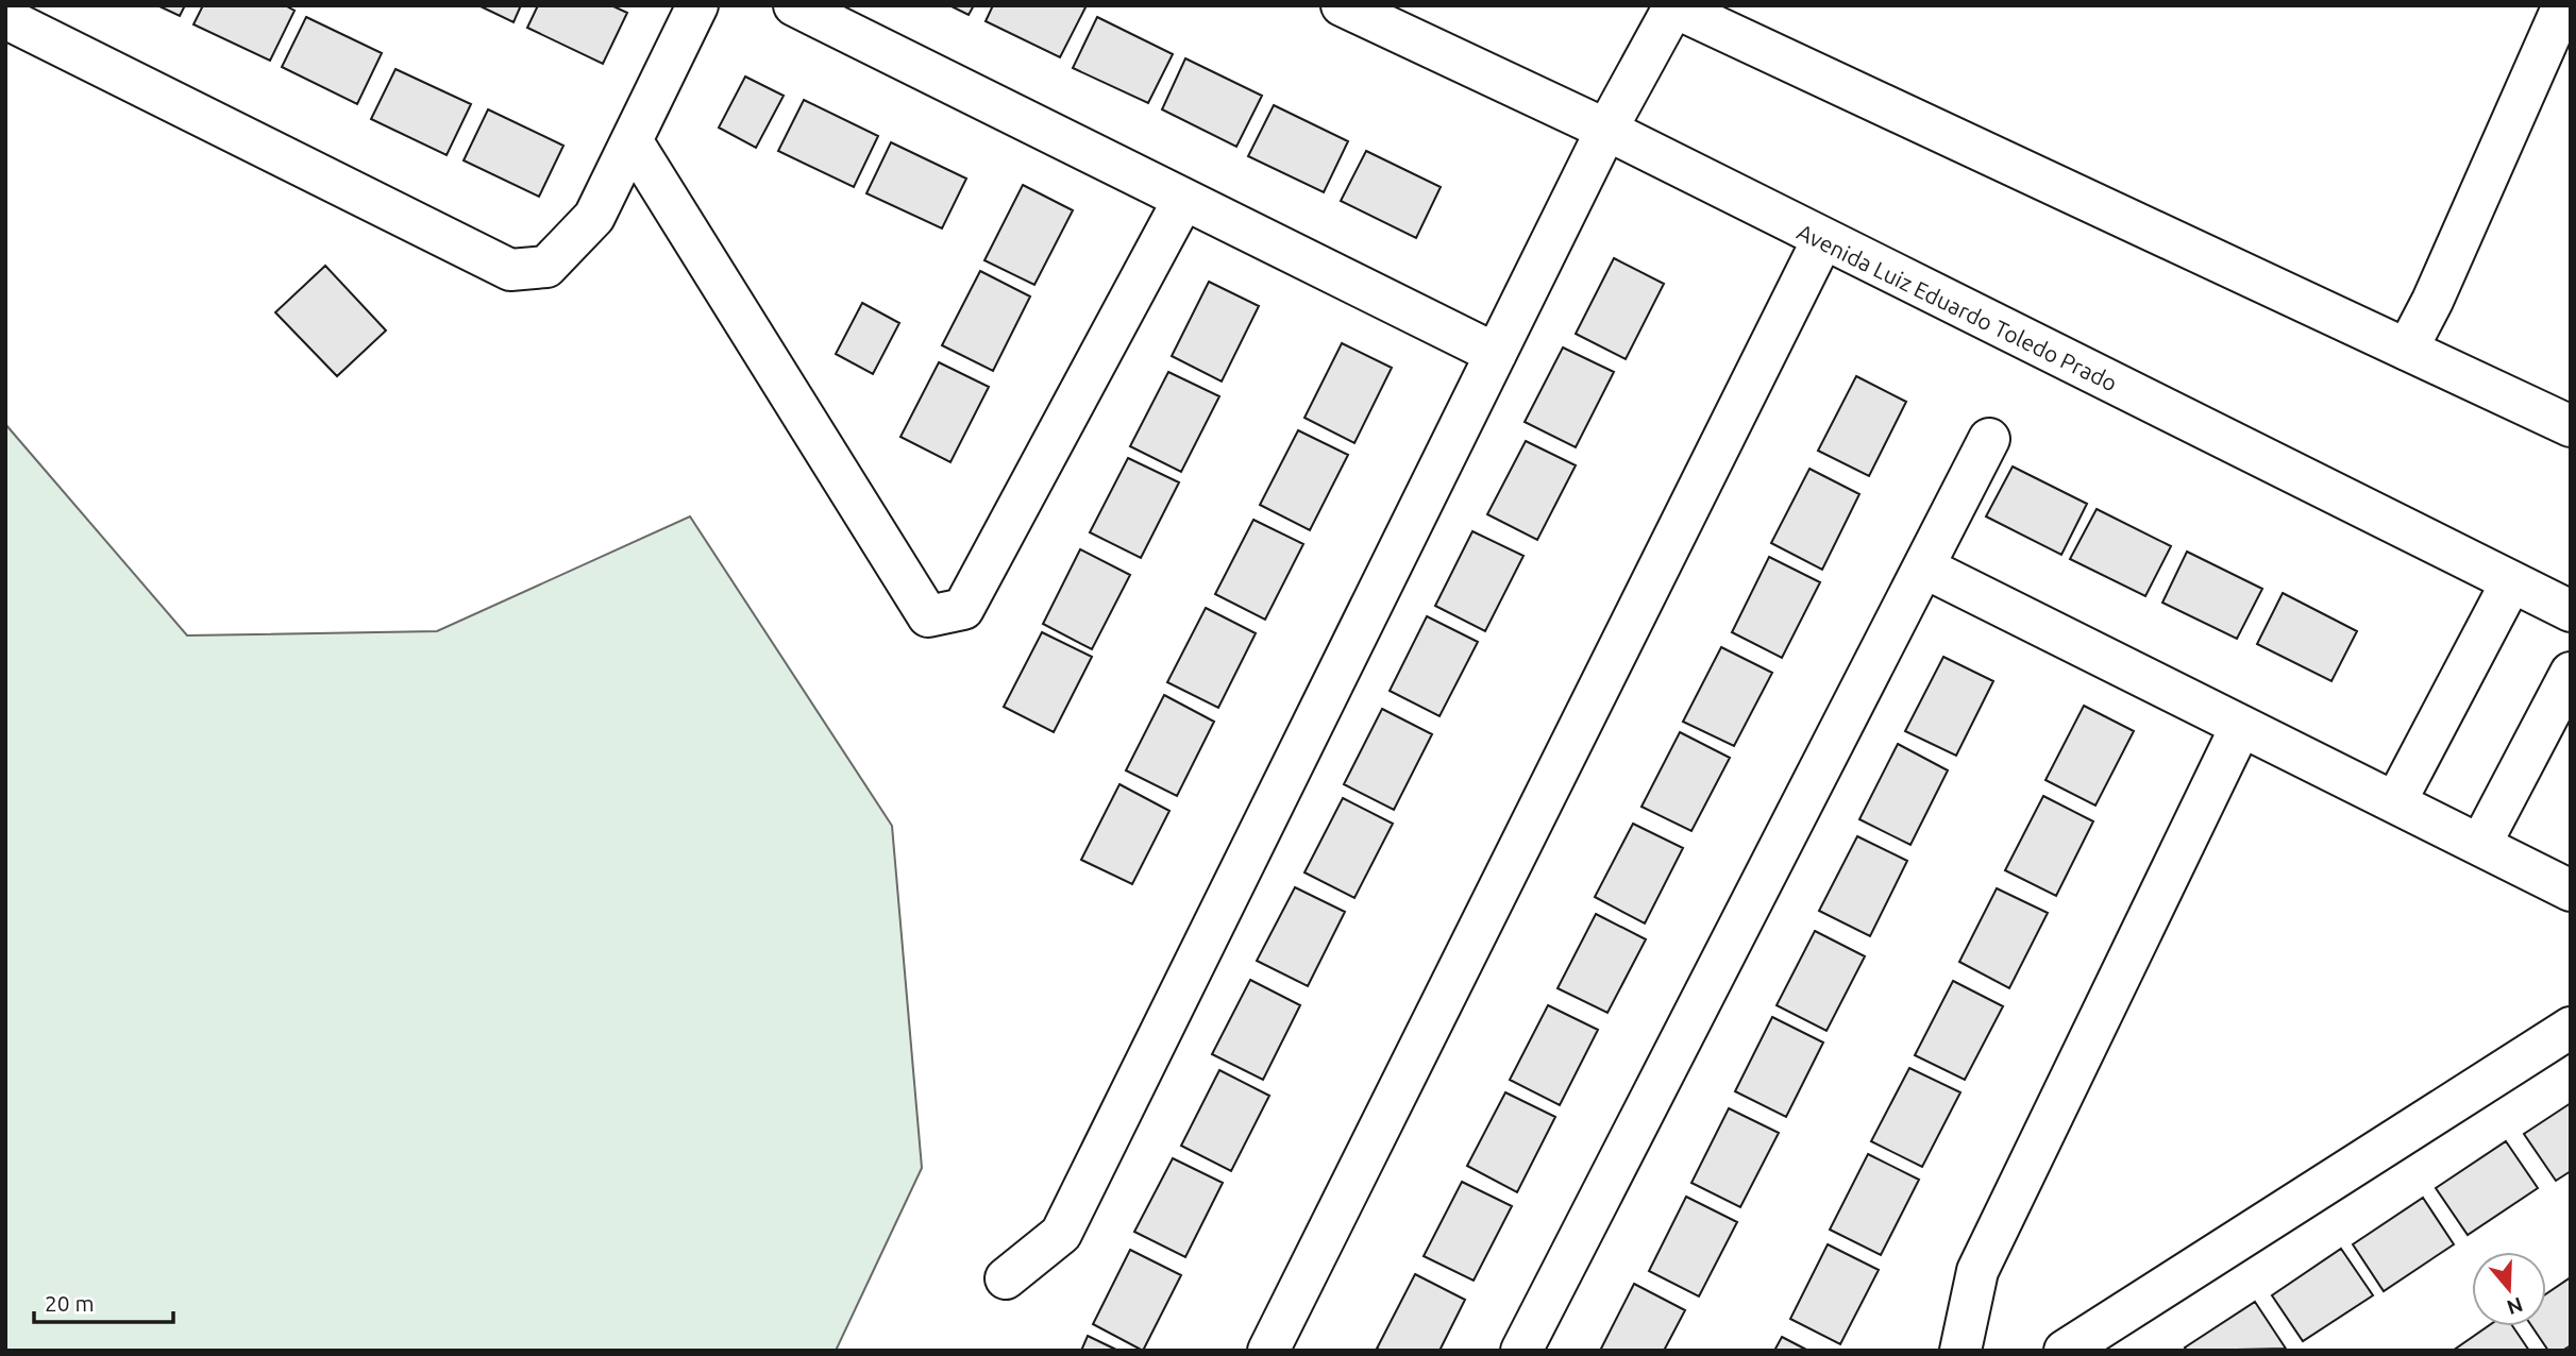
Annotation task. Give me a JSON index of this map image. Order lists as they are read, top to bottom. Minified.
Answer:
{"streets":{"street":["Avenida Luiz Eduardo Toledo Prado"]},"scale_bar":"20 m","north":"bottom"}
